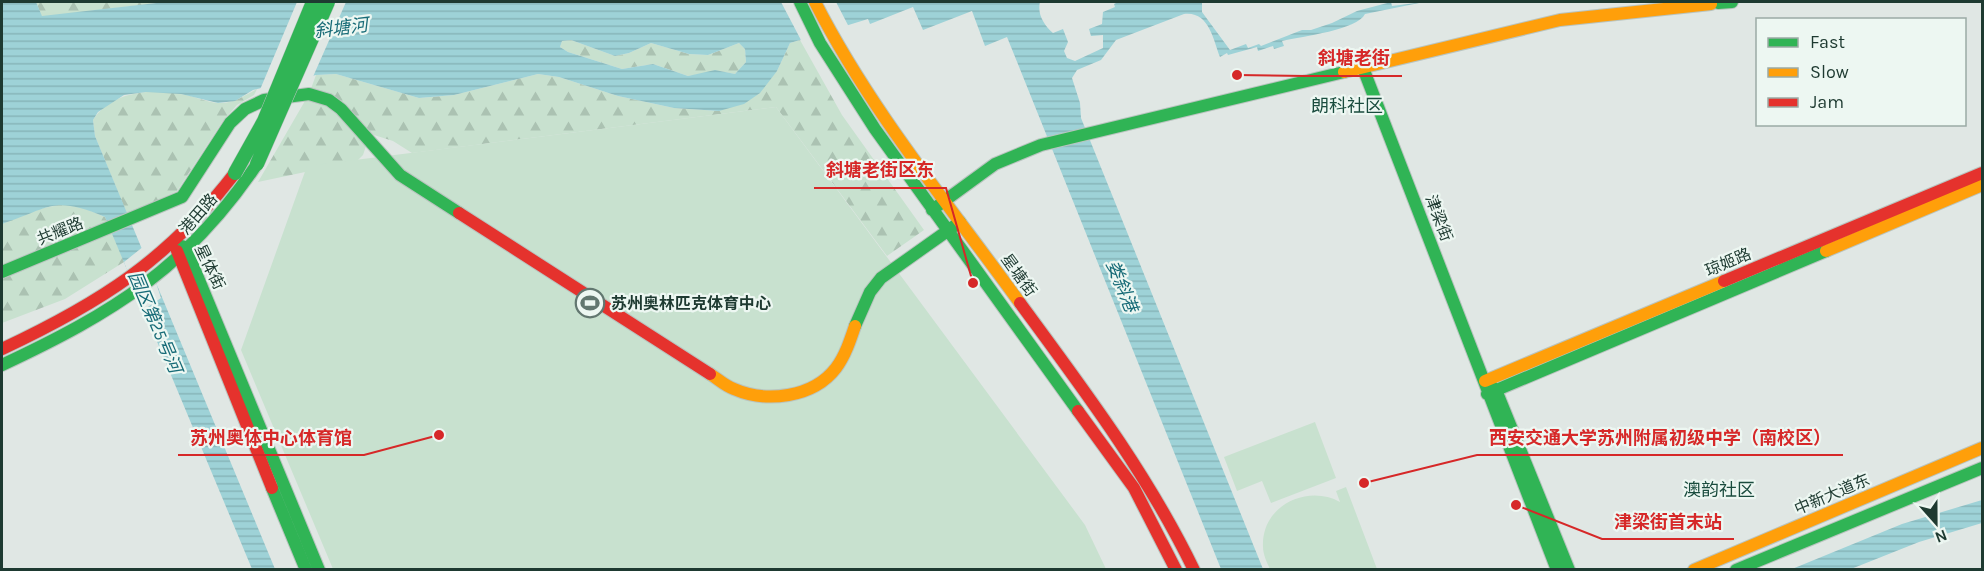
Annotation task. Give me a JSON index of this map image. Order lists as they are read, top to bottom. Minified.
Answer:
{"streets":{"main road":["港田路","津梁街","共耀路","琼姬路","星体街","星塘街","中新大道东"]},"crossings":[["港田路","星体街"],["津梁街","琼姬路"],["共耀路","星塘街"]],"districts":["朗科社区","澳韵社区"],"water":["斜塘河","娄斜港","园区第25号河"],"places":{"other":["斜塘老街","斜塘老街区东","苏州奥体中心体育馆","西安交通大学苏州附属初级中学（南校区）","津梁街首末站"],"sports":["苏州奥林匹克体育中心"]},"legend":["Fast","Slow","Jam"],"north":"bottom"}
